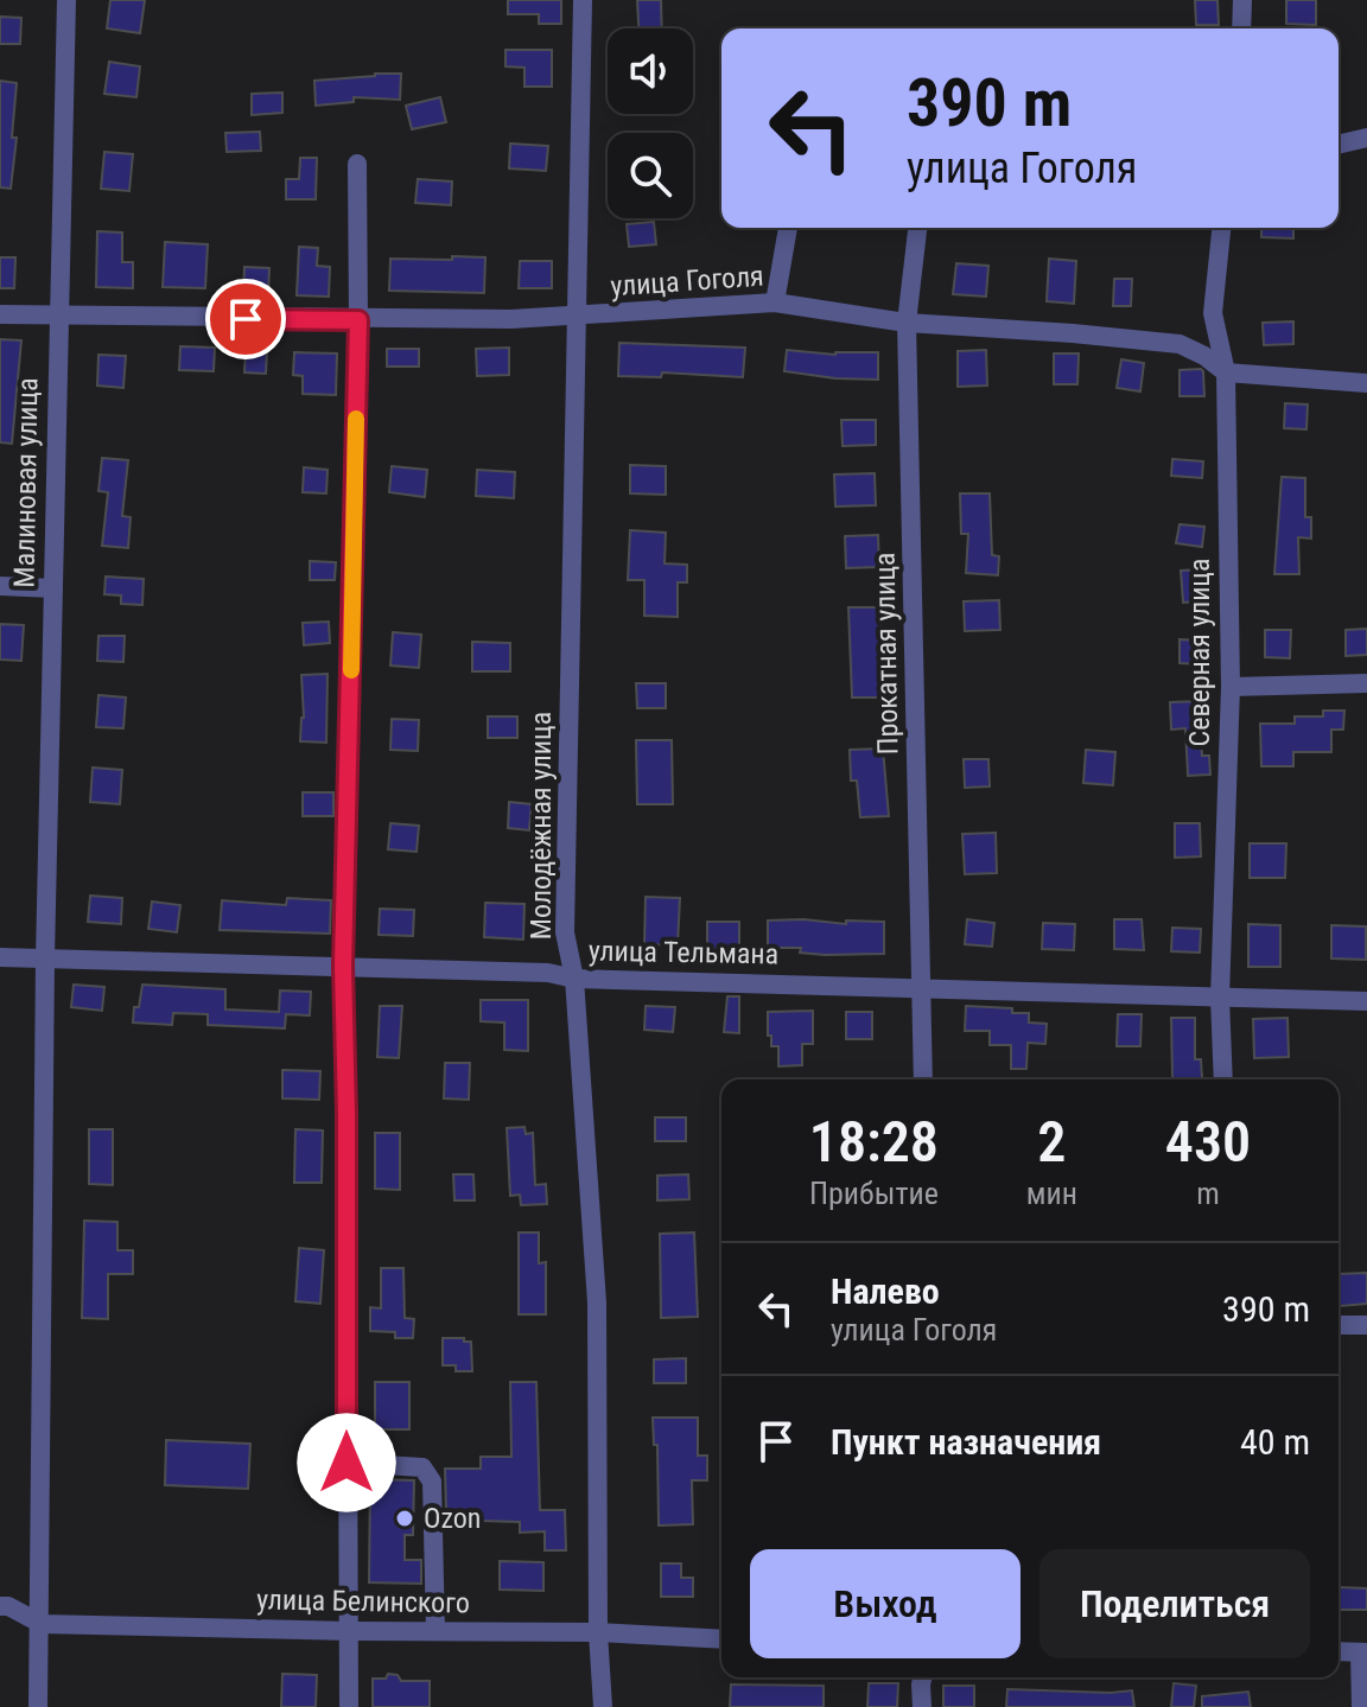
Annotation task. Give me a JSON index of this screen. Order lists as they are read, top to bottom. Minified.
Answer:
{"streets":{"street":["улица Гоголя","Малиновая улица","Северная улица","Прокатная улица","Молодёжная улица","улица Тельмана","улица Белинского"]},"crossings":[["улица Гоголя","Малиновая улица"],["улица Гоголя","Северная улица"],["улица Гоголя","Прокатная улица"],["улица Гоголя","Молодёжная улица"],["Малиновая улица","улица Тельмана"],["Малиновая улица","улица Белинского"],["Северная улица","улица Тельмана"],["Прокатная улица","улица Тельмана"],["Молодёжная улица","улица Тельмана"],["Молодёжная улица","улица Белинского"]],"places":["Ozon"],"page":{"turn":["390 m","улица Гоголя"],"eta":["18:28","Прибытие","2","мин","430","m"],"list":[{"name":"Налево","note":"улица Гоголя","value":"390 m"},{"name":"Пункт назначения","value":"40 m"}],"buttons":["Выход","Поделиться"]}}
